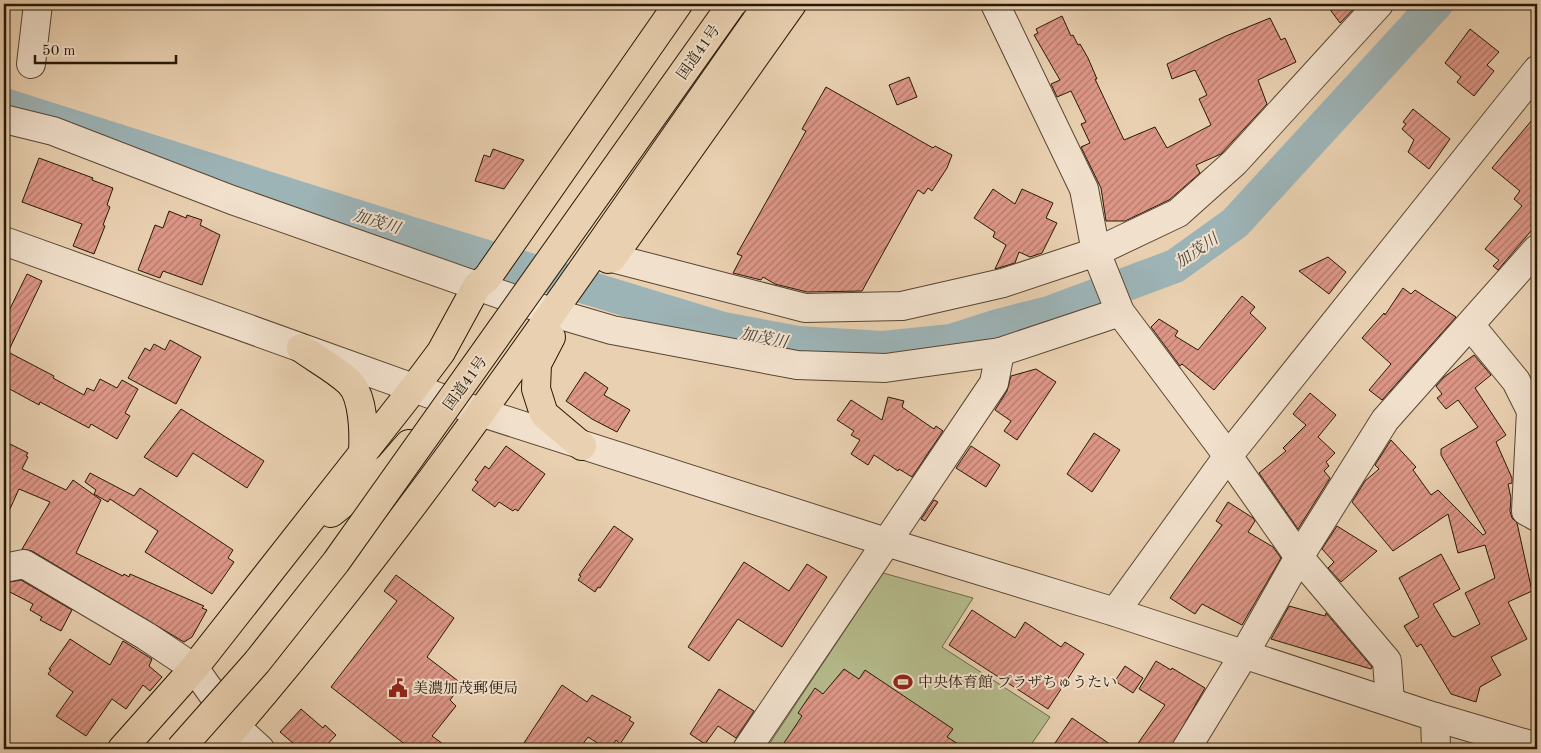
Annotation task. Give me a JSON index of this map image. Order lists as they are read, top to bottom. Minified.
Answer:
{"streets":{"highway":["国道41号"]},"water":["加茂川"],"places":{"sports":["中央体育館 プラザちゅうたい"],"public building":["美濃加茂郵便局"]},"scale_bar":"50 m"}
